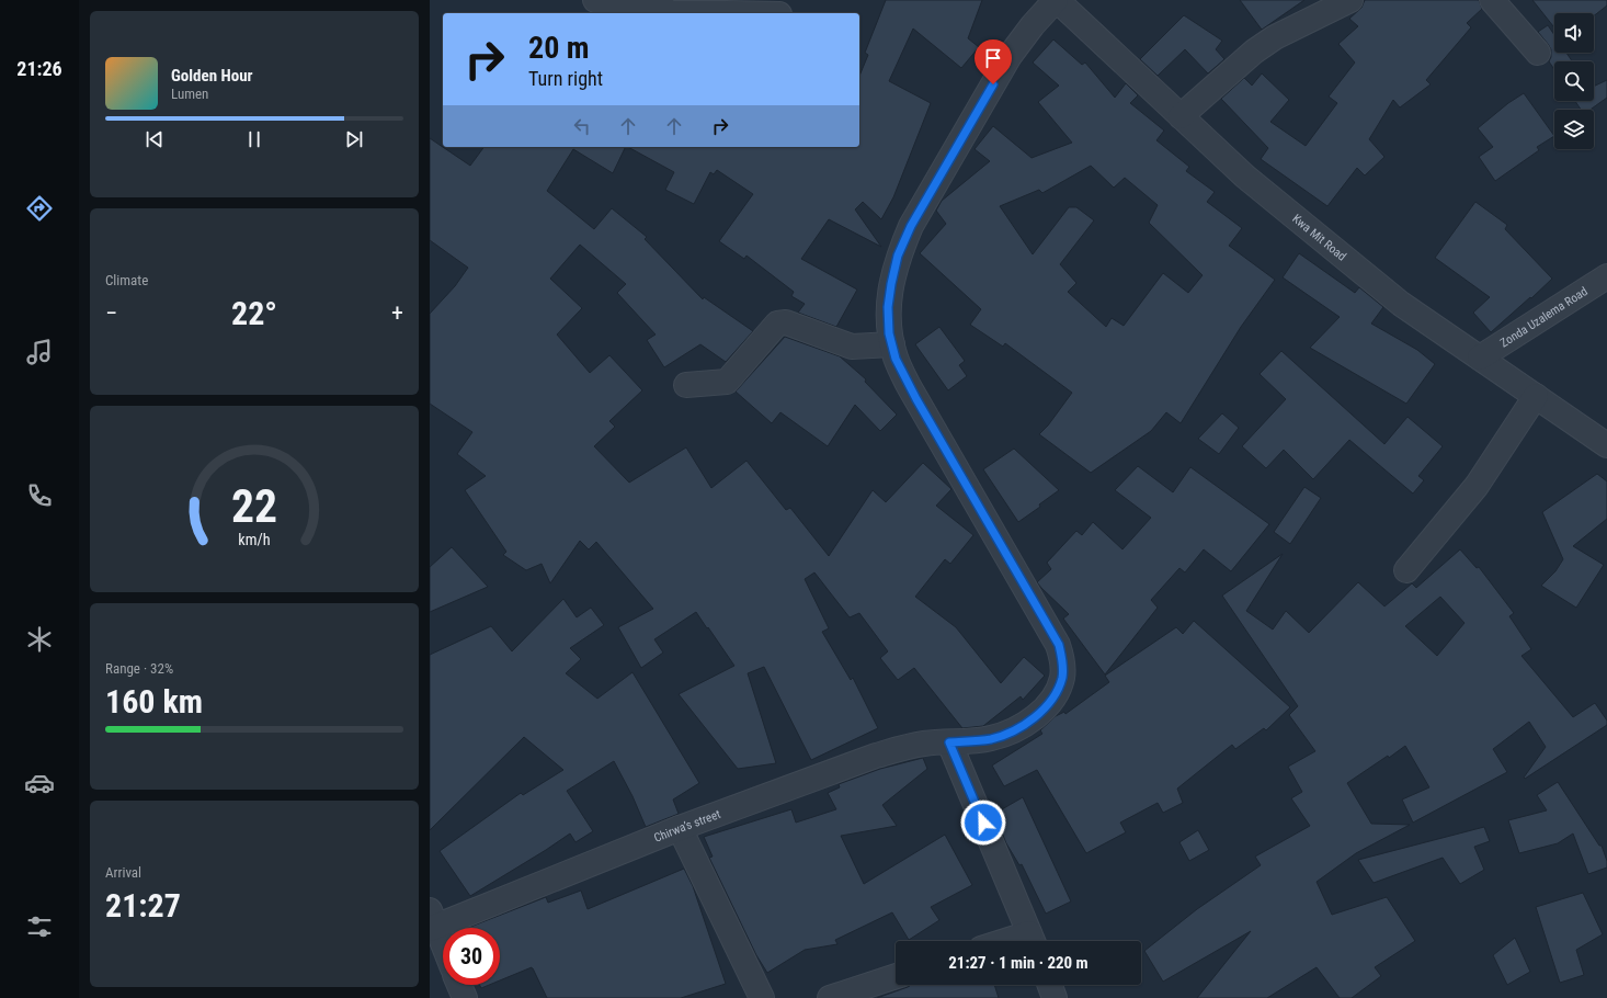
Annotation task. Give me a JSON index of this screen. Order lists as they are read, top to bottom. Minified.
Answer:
{"streets":{"street":["Kwa Mit Road","Zonda Uzalema Road","Chirwa’s street"]},"crossings":[["Kwa Mit Road","Zonda Uzalema Road"],["Kwa Mit Road","Chirwa’s street"]],"page":{"tabs":"21:26","turn":["20 m","Turn right"],"song":["Golden Hour","Lumen"],"tile":["Climate",["Range · 32%","160 km"],["Arrival","21:27"]],"heat":["−","22°","+"],"limit":"30","trip":"21:27 · 1 min · 220 m","gauge":["22","km/h"]}}
